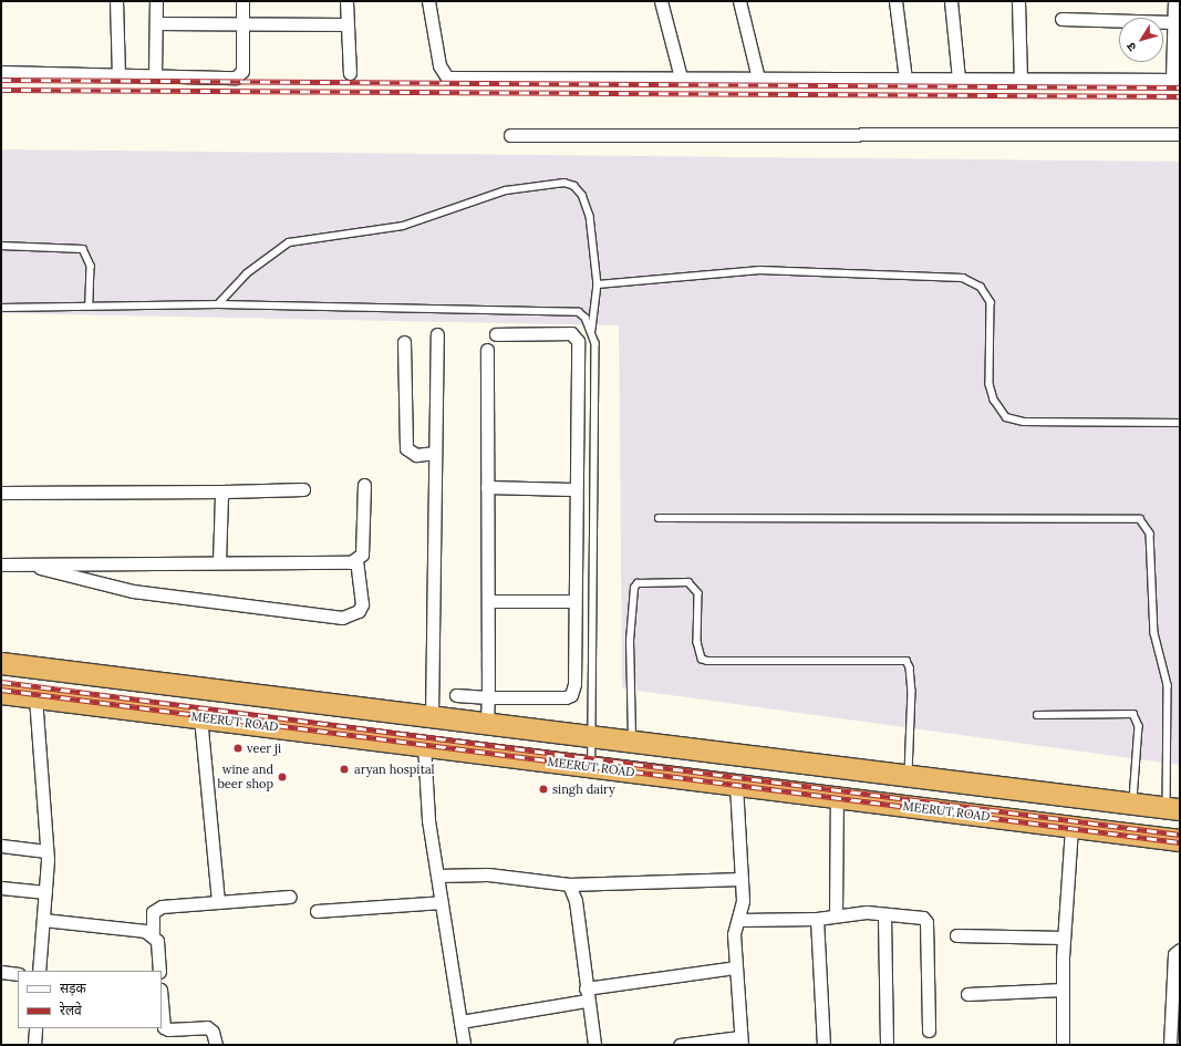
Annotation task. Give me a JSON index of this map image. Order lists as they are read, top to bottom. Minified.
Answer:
{"streets":{"highway":["MEERUT ROAD"]},"places":["veer ji","aryan hospital","wine and beer shop","singh dairy"],"legend":["सड़क","रेलवे"],"north":"bottom left"}
